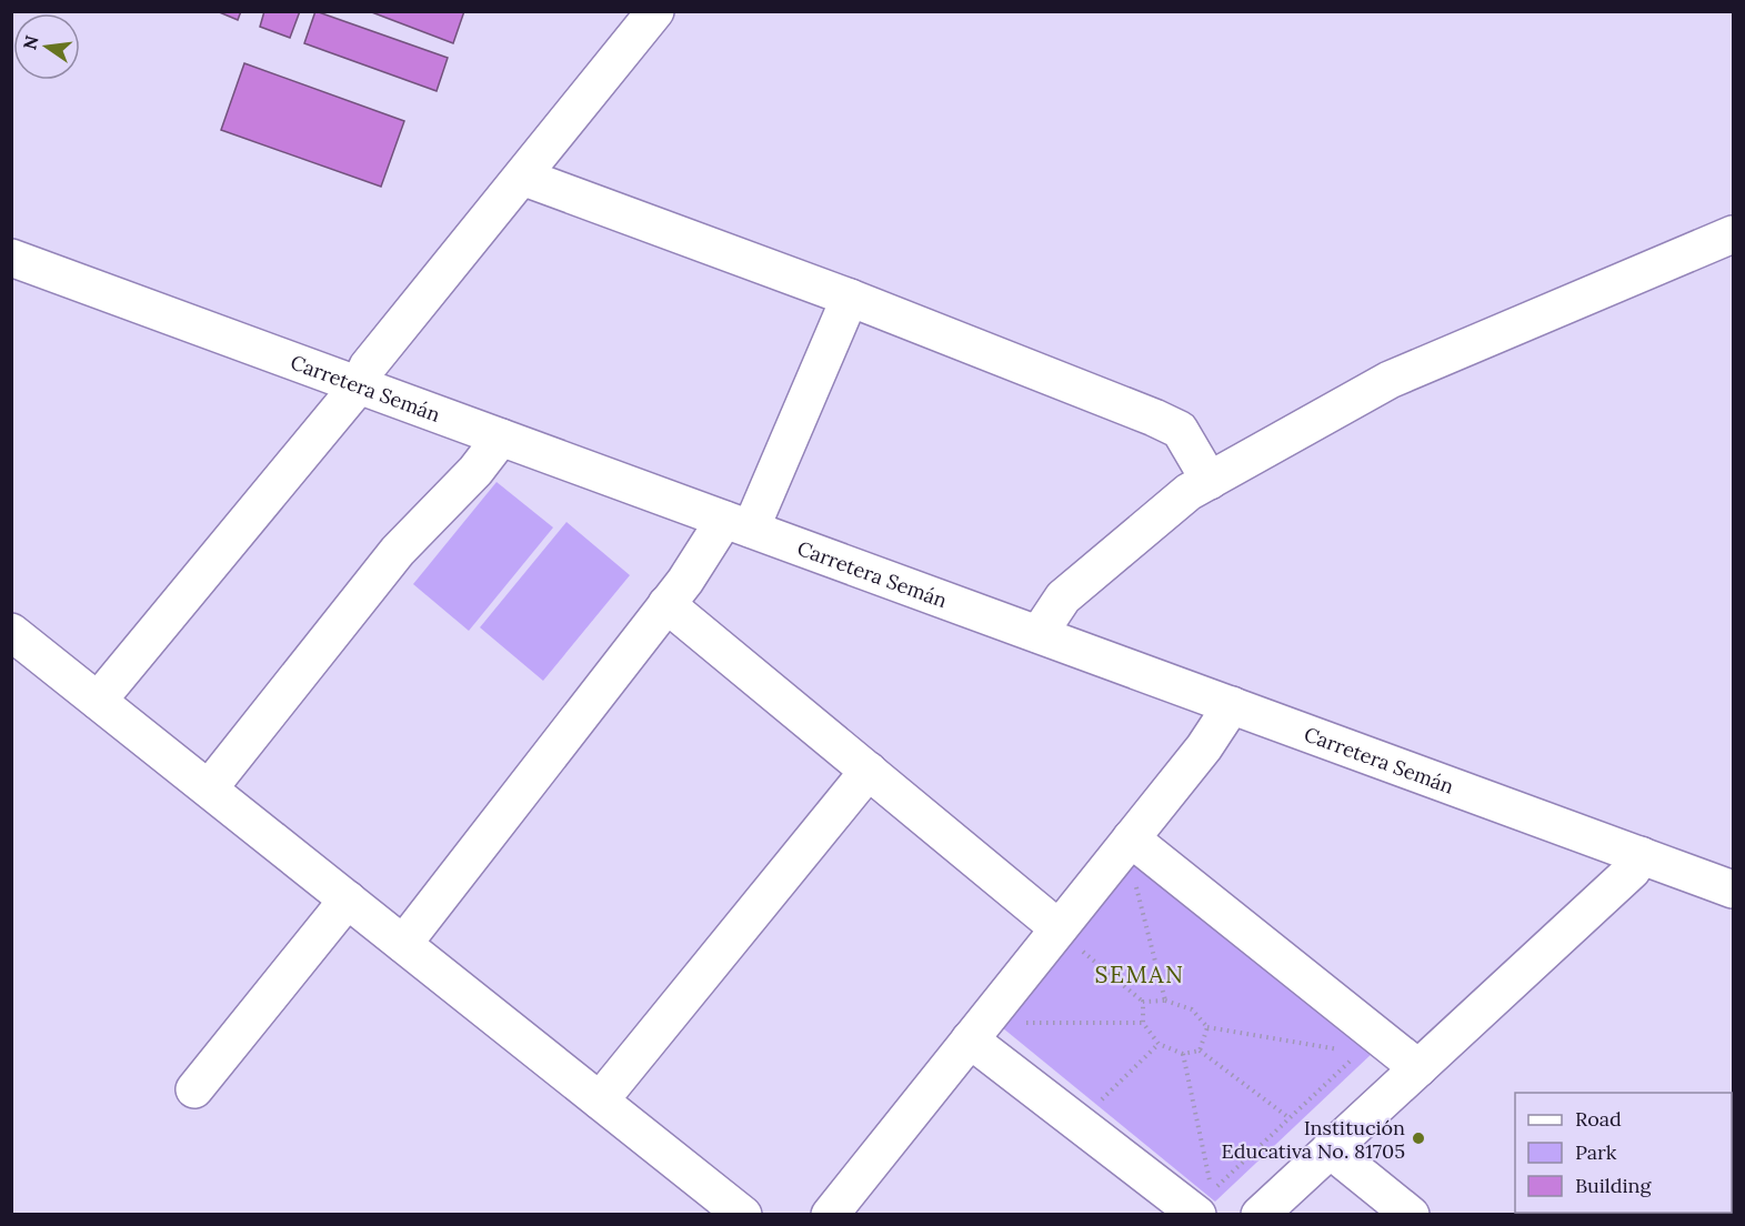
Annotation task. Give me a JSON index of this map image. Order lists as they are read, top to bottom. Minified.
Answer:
{"streets":{"street":["Carretera Semán"]},"districts":["SEMAN"],"places":["Institución Educativa No. 81705"],"legend":["Road","Park","Building"],"north":"left"}
